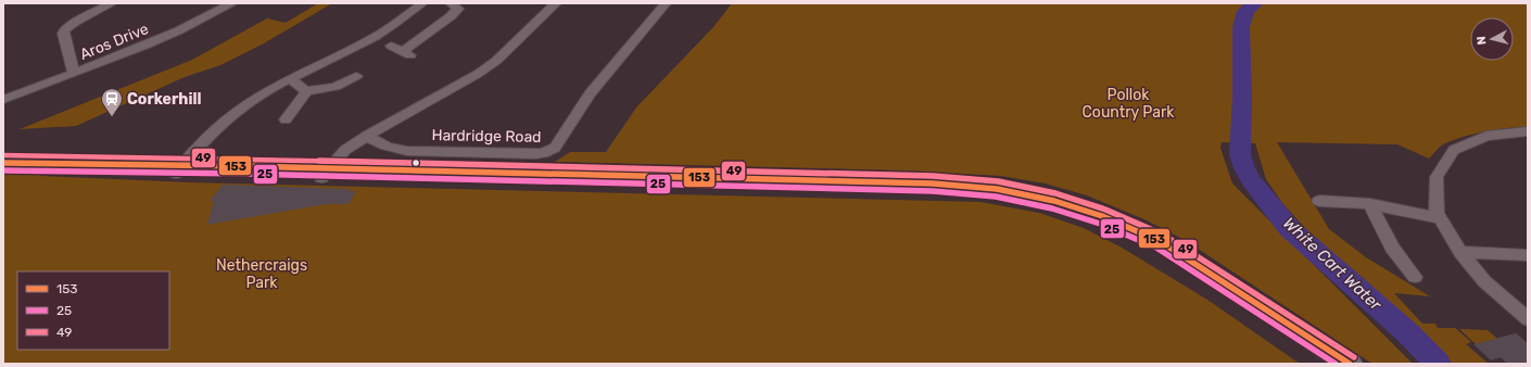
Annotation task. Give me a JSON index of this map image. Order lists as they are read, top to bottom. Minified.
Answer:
{"streets":{"street":["Aros Drive","Hardridge Road"]},"water":["White Cart Water"],"parks":["Pollok Country Park","Nethercraigs Park"],"places":{"station":["Corkerhill"]},"lines":["transit line 49","transit line 153","transit line 25"],"legend":["153","25","49"],"north":"left"}
